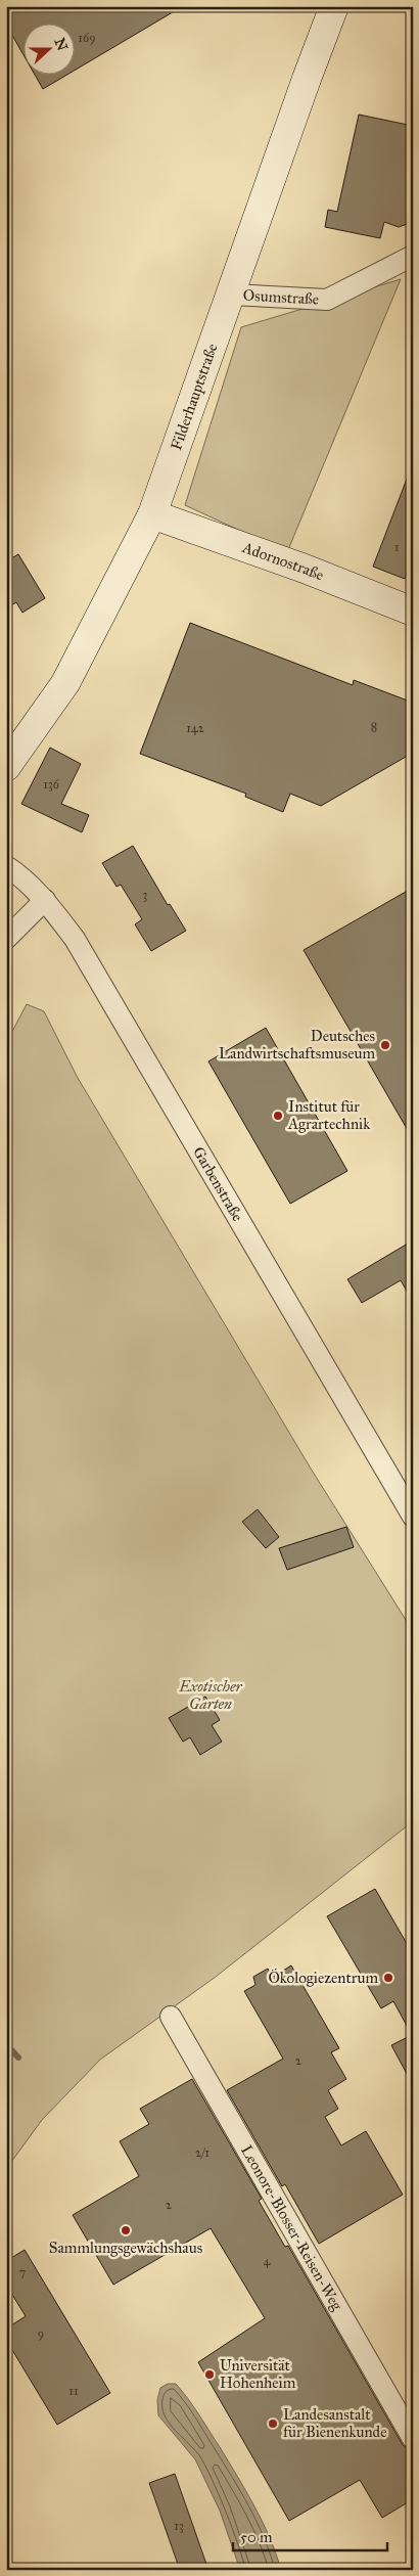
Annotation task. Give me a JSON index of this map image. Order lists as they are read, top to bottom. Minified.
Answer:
{"streets":{"main road":["Filderhauptstraße","Adornostraße"],"street":["Osumstraße","Garbenstraße","Leonore-Blosser-Reisen-Weg"]},"crossings":[["Osumstraße","Filderhauptstraße"],["Filderhauptstraße","Adornostraße"]],"parks":["Exotischer Garten"],"places":["Deutsches Landwirtschaftsmuseum","Institut für Agrartechnik","Ökologiezentrum","Sammlungsgewächshaus","Universität Hohenheim","Landesanstalt für Bienenkunde"],"house_numbers":["169","1","8","142","136","3","2","2/1","2","4","7","9","11","13"],"scale_bar":"50 m","north":"right"}
